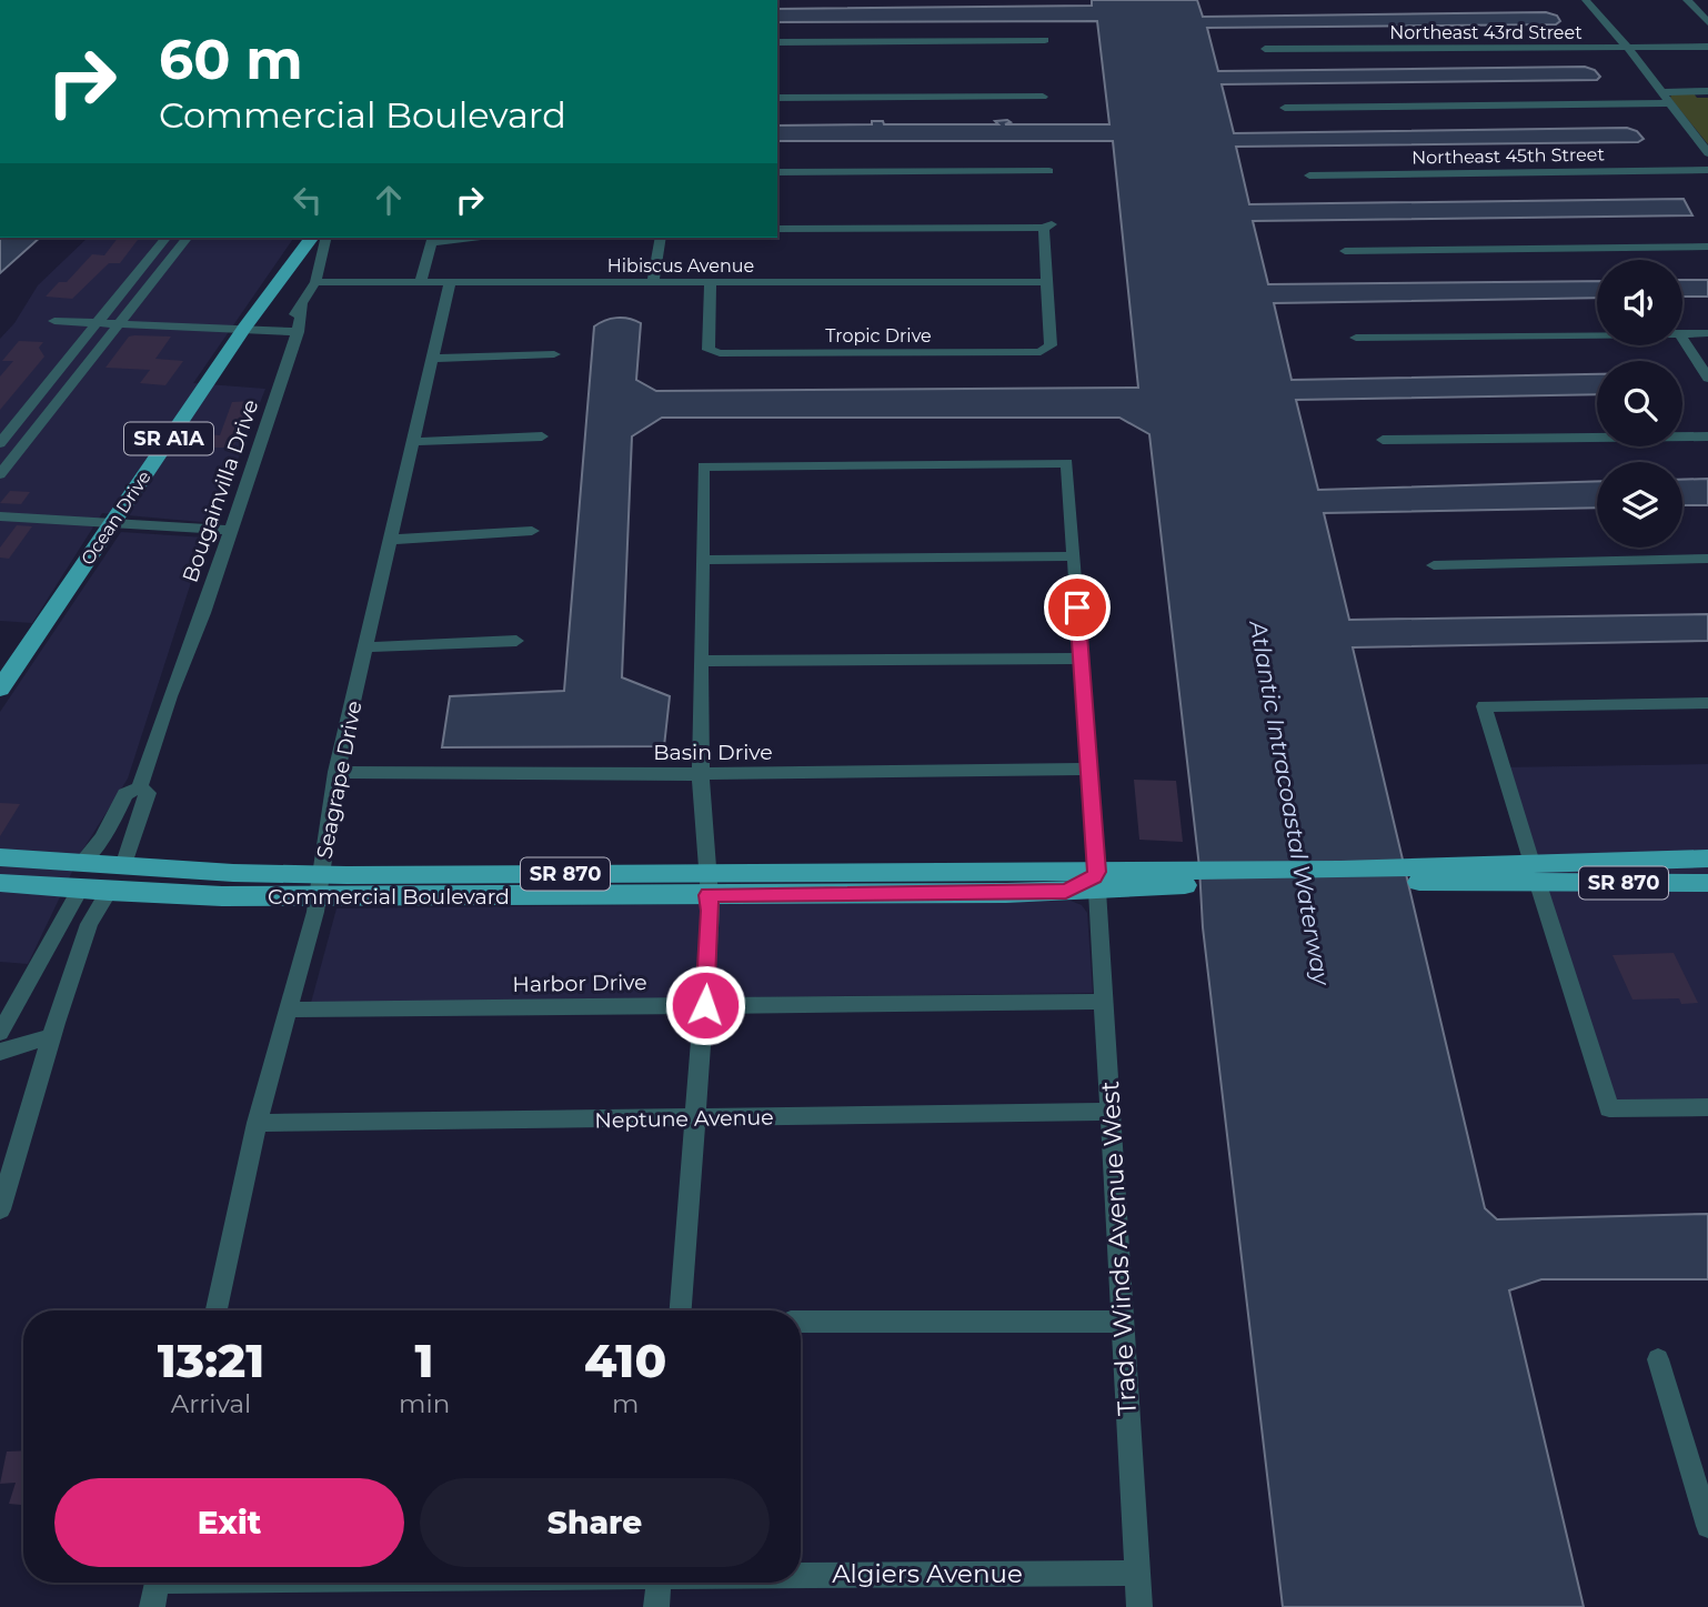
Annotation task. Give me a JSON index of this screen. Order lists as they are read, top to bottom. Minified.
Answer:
{"streets":{"main road":["SR A1A","Ocean Drive","SR 870","Commercial Boulevard"],"street":["Northeast 43rd Street","Northeast 45th Street","Hibiscus Avenue","Tropic Drive","Bougainvilla Drive","Basin Drive","Seagrape Drive","Harbor Drive","Neptune Avenue","Trade Winds Avenue West","Algiers Avenue"]},"crossings":[["Hibiscus Avenue","Tropic Drive"],["Hibiscus Avenue","Bougainvilla Drive"],["Hibiscus Avenue","Seagrape Drive"],["Bougainvilla Drive","Commercial Boulevard"],["Basin Drive","Seagrape Drive"],["Basin Drive","Trade Winds Avenue West"],["Seagrape Drive","Commercial Boulevard"],["Seagrape Drive","Harbor Drive"],["Seagrape Drive","Neptune Avenue"],["SR 870","Commercial Boulevard"],["Commercial Boulevard","Trade Winds Avenue West"],["Harbor Drive","Trade Winds Avenue West"],["Neptune Avenue","Trade Winds Avenue West"],["Trade Winds Avenue West","Algiers Avenue"]],"water":["Atlantic Intracoastal Waterway"],"page":{"turn":["60 m","Commercial Boulevard"],"eta":["13:21","Arrival","1","min","410","m"],"buttons":["Exit","Share"]}}
